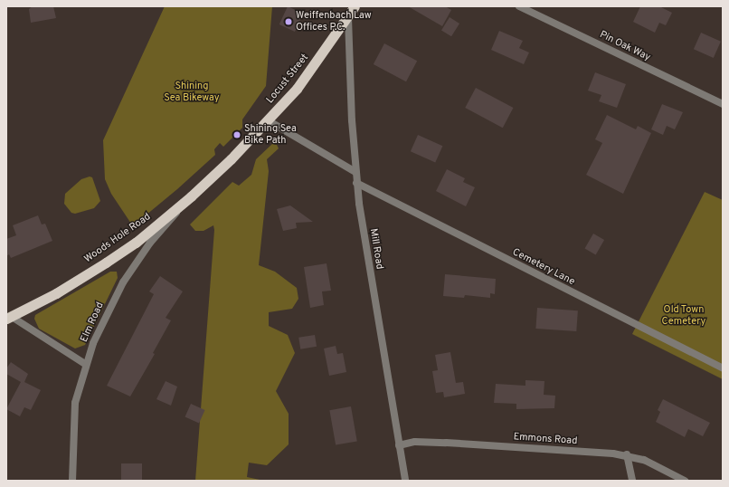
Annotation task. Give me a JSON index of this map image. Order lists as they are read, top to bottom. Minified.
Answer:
{"streets":{"highway":["Locust Street","Woods Hole Road"],"street":["Pin Oak Way","Mill Road","Cemetery Lane","Elm Road","Emmons Road"]},"crossings":[["Locust Street","Woods Hole Road"],["Locust Street","Mill Road"],["Woods Hole Road","Elm Road"],["Mill Road","Cemetery Lane"],["Mill Road","Emmons Road"]],"parks":["Shining Sea Bikeway","Old Town Cemetery"],"places":["Weiffenbach Law Offices P.C.","Shining Sea Bike Path"]}
